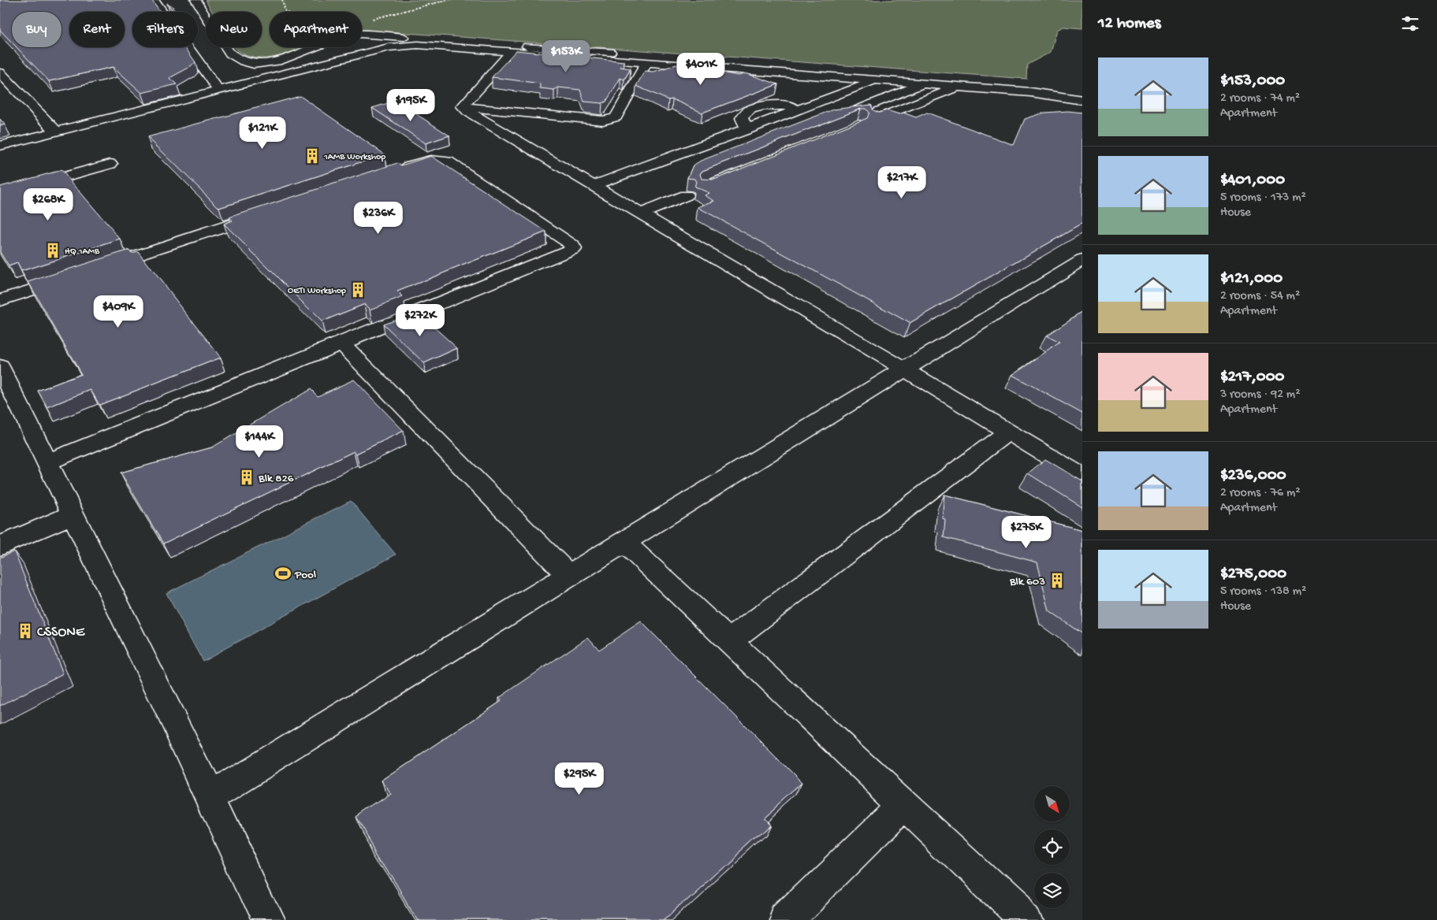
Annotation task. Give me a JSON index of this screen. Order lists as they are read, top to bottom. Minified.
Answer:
{"places":{"building":["1AMB Workshop","HQ 1AMB","OETI Workshop","Blk 826","Blk 603","CSSONE"],"sports":["Pool"]},"north":"bottom right","page":{"heading":"12 homes","chip":["Buy","Rent","Filters","New","Apartment"],"price":["$153K","$401K","$195K","$121K","$217K","$268K","$236K","$409K","$272K","$144K","$275K","$295K"],"list":[{"name":"$153,000","note":"2 rooms · 74 m² · Apartment"},{"name":"$401,000","note":"5 rooms · 173 m² · House"},{"name":"$121,000","note":"2 rooms · 54 m² · Apartment"},{"name":"$217,000","note":"3 rooms · 92 m² · Apartment"},{"name":"$236,000","note":"2 rooms · 76 m² · Apartment"},{"name":"$275,000","note":"5 rooms · 138 m² · House"}]}}
